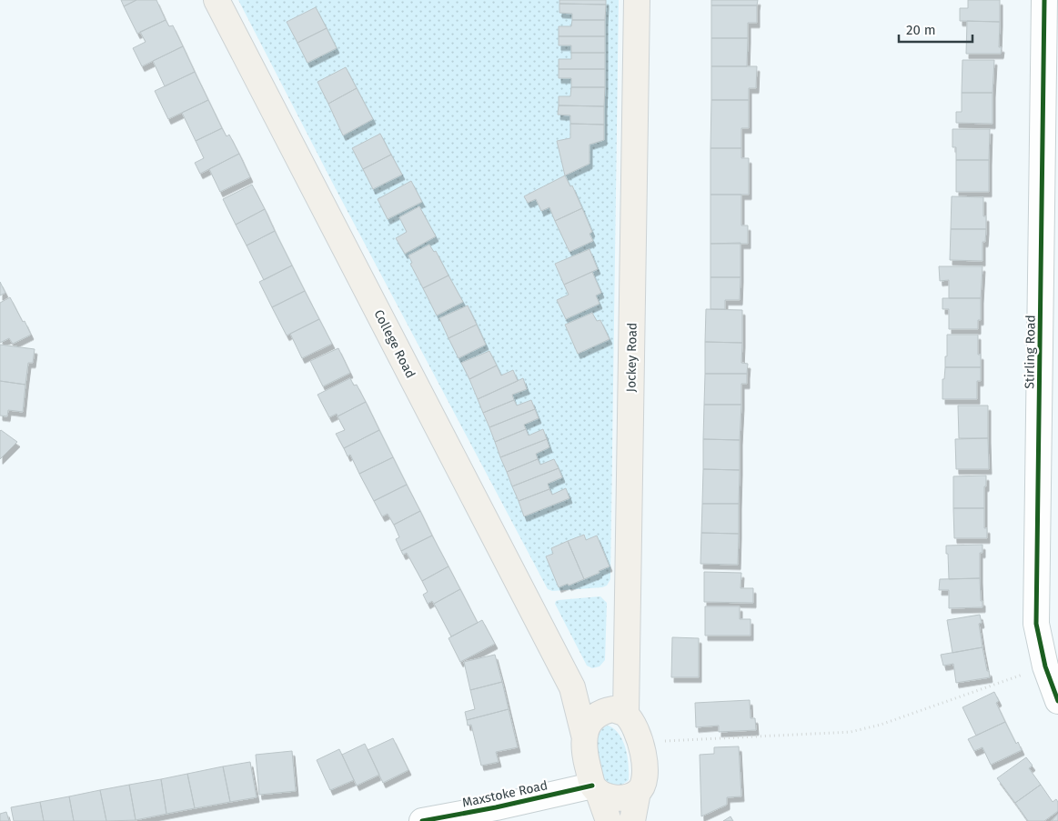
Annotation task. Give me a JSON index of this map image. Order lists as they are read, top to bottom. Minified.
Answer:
{"streets":{"main road":["College Road","Jockey Road"],"street":["Stirling Road","Maxstoke Road"]},"crossings":[["College Road","Jockey Road"],["College Road","Maxstoke Road"],["Jockey Road","Maxstoke Road"]],"scale_bar":"20 m"}
